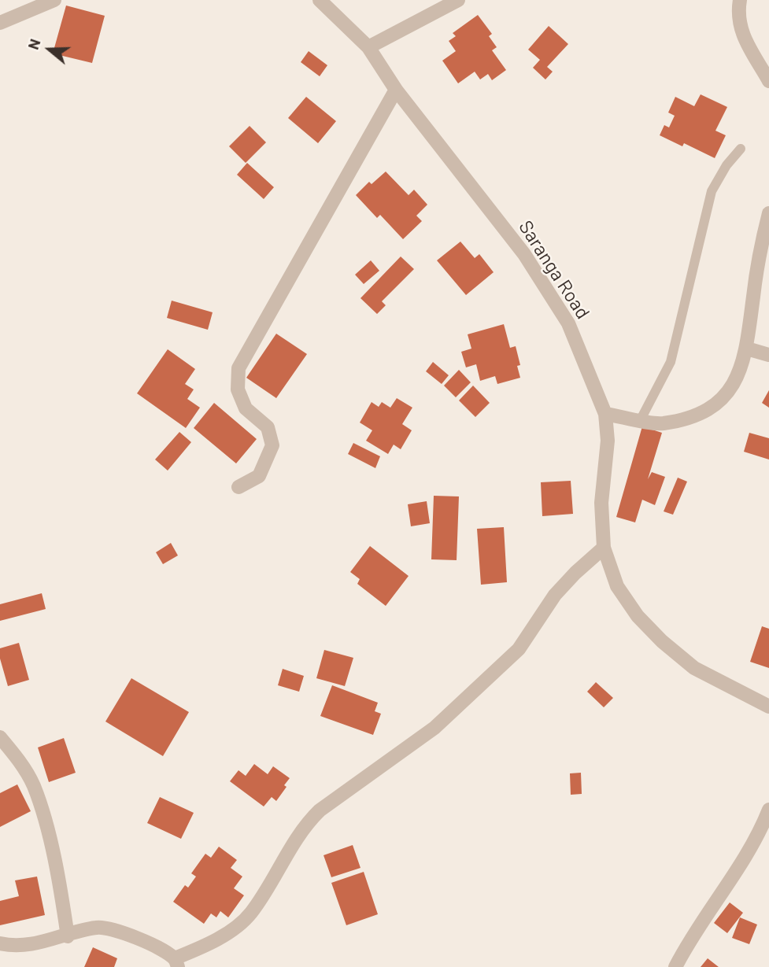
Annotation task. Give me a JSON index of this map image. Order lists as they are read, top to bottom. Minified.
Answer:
{"streets":{"street":["Saranga Road"]},"north":"left"}
